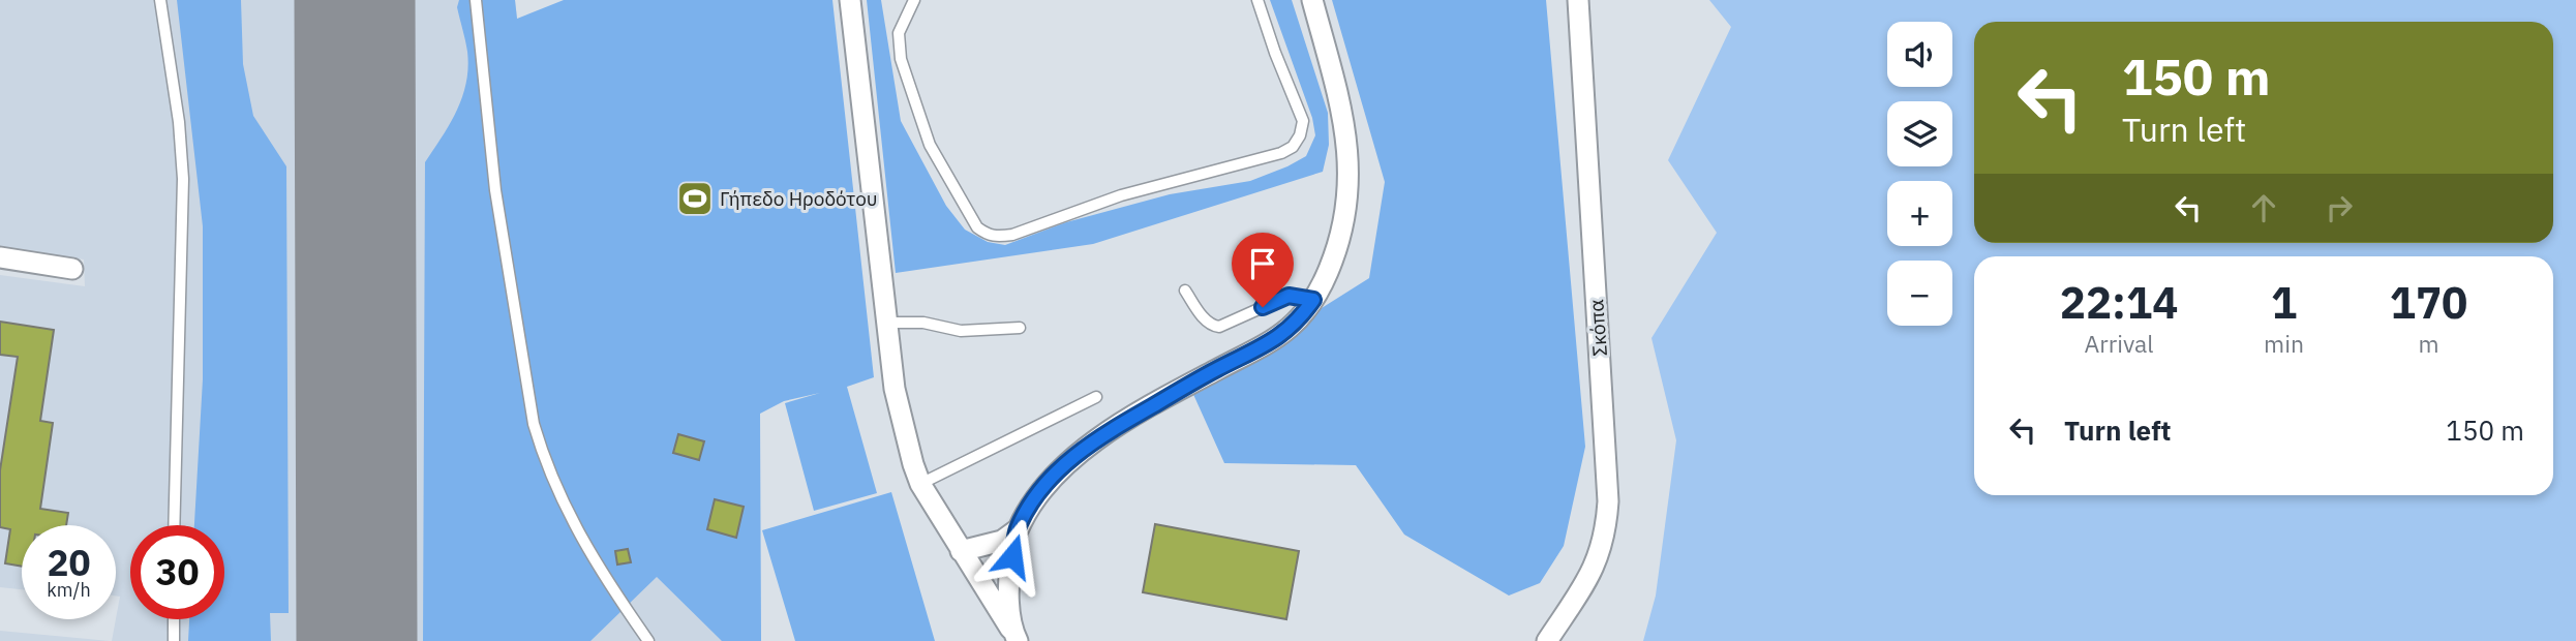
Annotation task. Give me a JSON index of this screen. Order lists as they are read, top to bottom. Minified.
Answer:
{"streets":{"street":["Σκόπα"]},"places":{"sports":["Γήπεδο Ηροδότου"]},"page":{"map_buttons":["+","−"],"turn":["150 m","Turn left"],"eta":["22:14","Arrival","1","min","170","m"],"list":[{"name":"Turn left","value":"150 m"}],"speed":"20 km/h","limit":"30"}}
